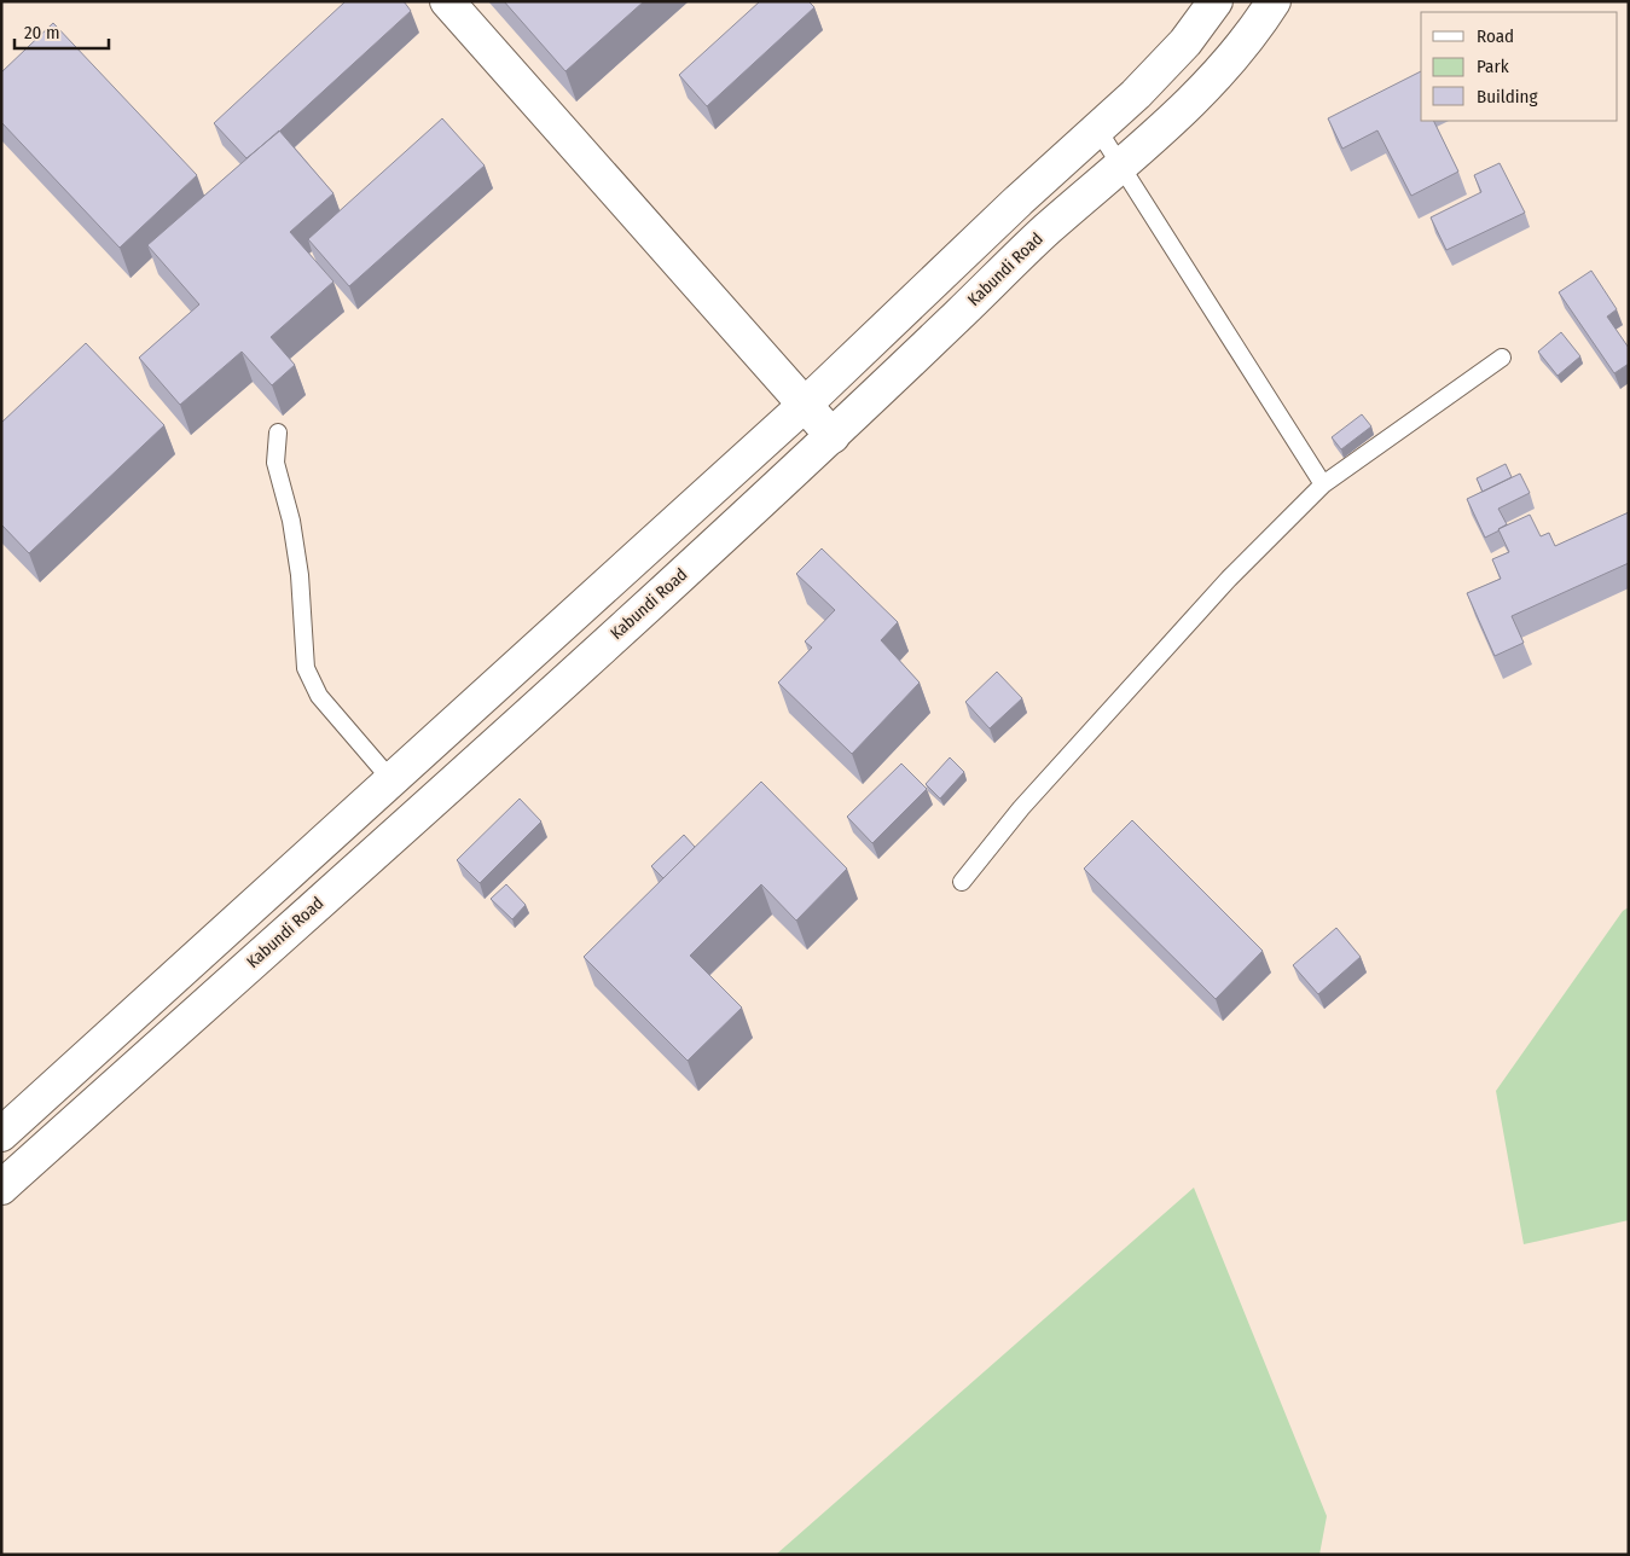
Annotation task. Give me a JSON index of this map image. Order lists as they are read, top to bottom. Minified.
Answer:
{"streets":{"street":["Kabundi Road"]},"legend":["Road","Park","Building"],"scale_bar":"20 m"}
